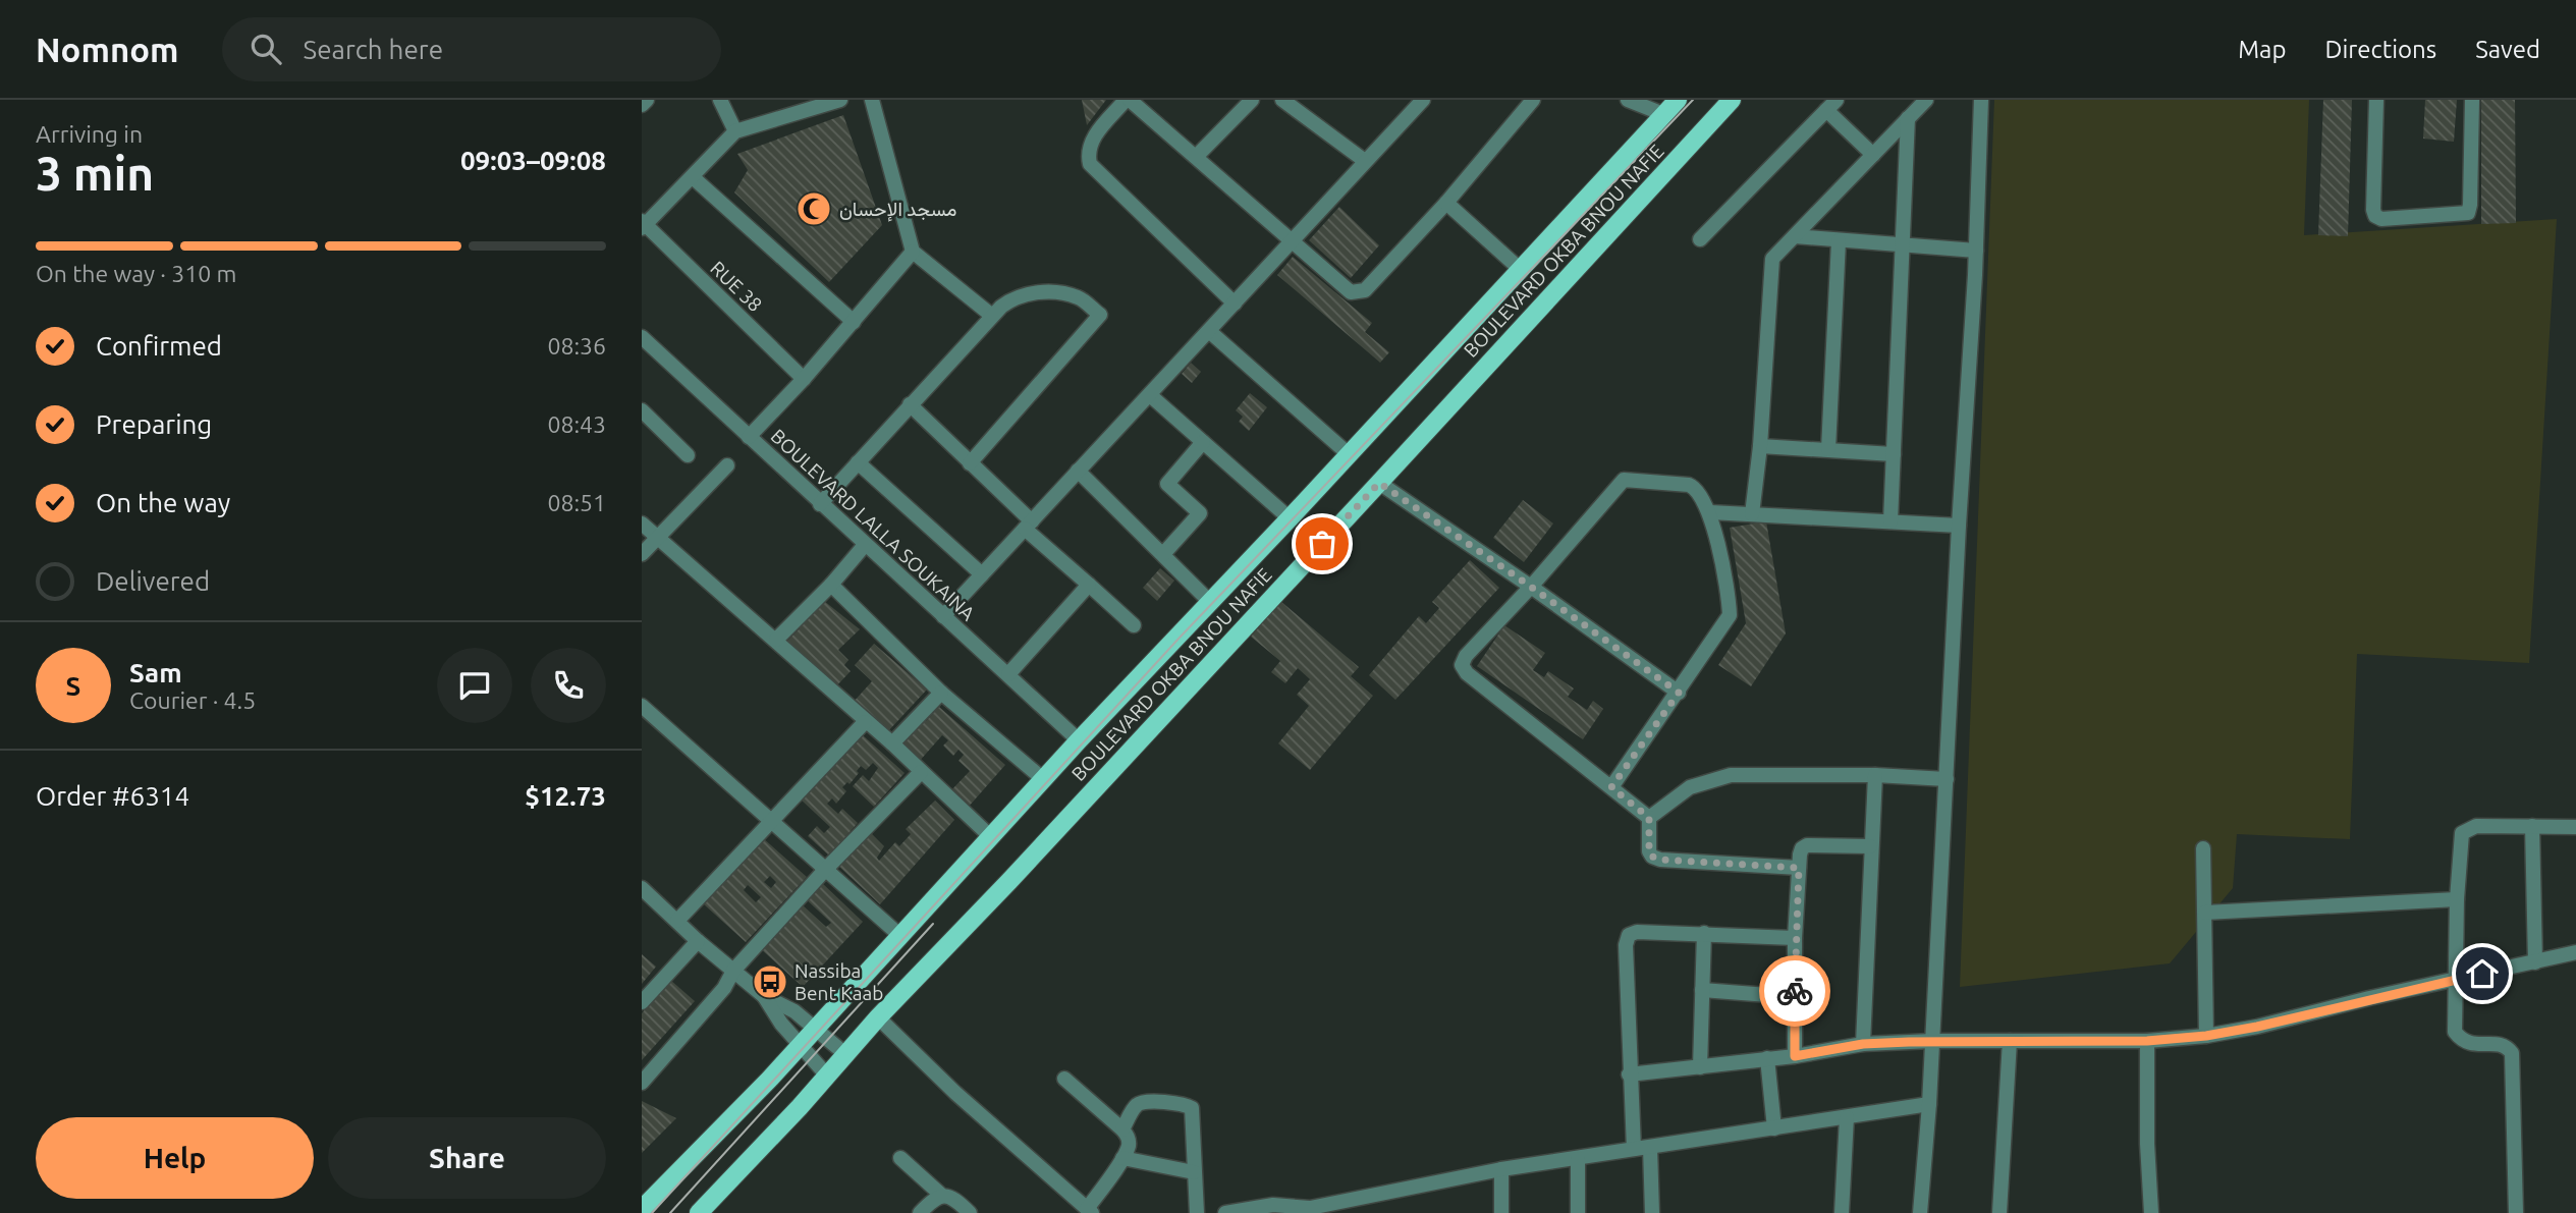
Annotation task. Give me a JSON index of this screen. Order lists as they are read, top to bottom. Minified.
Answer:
{"streets":{"main road":["BOULEVARD OKBA BNOU NAFIE"],"street":["RUE 38","BOULEVARD LALLA SOUKAINA"]},"crossings":[["BOULEVARD OKBA BNOU NAFIE","BOULEVARD LALLA SOUKAINA"]],"places":{"mosque":["مسجد الإحسان"],"bus stop":["Nassiba Bent Kaab"]},"page":{"header":"Nomnom","search":"Search here","nav":["Map","Directions","Saved"],"heading":["3 min","Arriving in","09:03–09:08"],"panel":["Sam","Courier · 4.5","Order #6314","$12.73"],"bar":"On the way · 310 m","list":[["Confirmed","08:36"],["Preparing","08:43"],["On the way","08:51"],"Delivered"],"round":"S","buttons":["Help","Share"]}}
